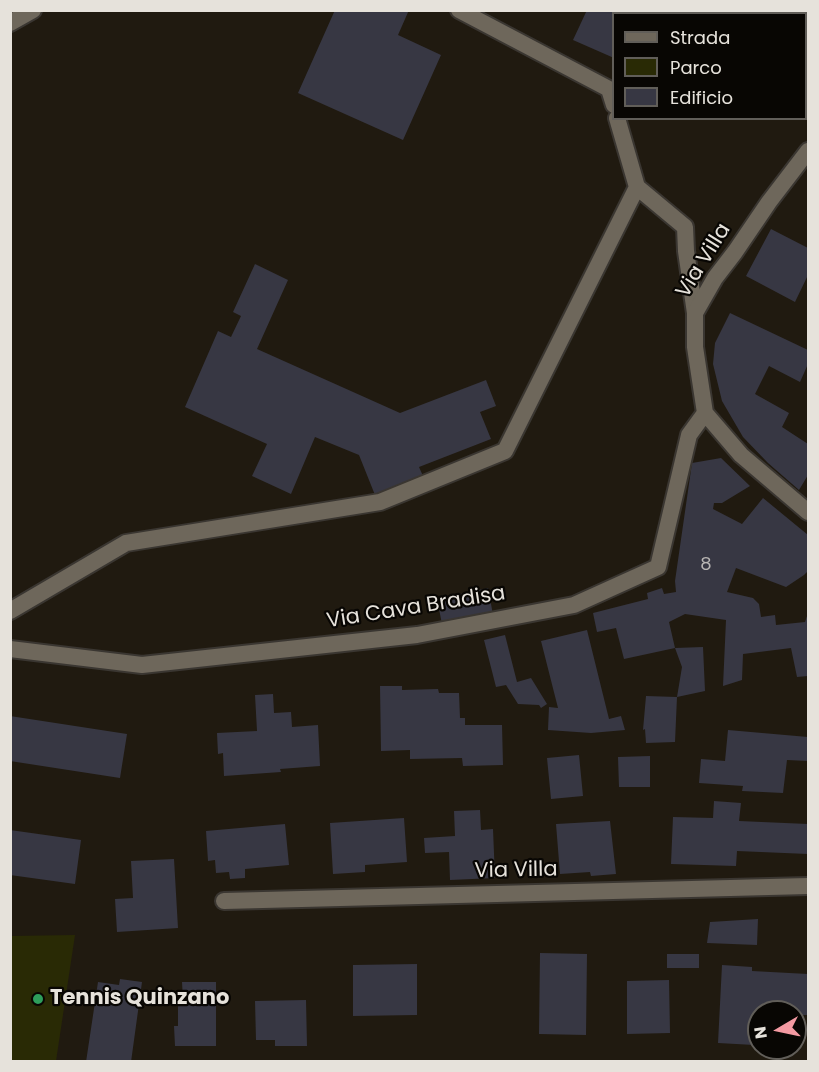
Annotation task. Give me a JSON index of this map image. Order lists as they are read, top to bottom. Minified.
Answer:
{"streets":{"street":["Via Villa","Via Cava Bradisa"]},"crossings":[["Via Villa","Via Cava Bradisa"]],"places":["Tennis Quinzano"],"house_numbers":["8"],"legend":["Strada","Parco","Edificio"],"north":"left"}
